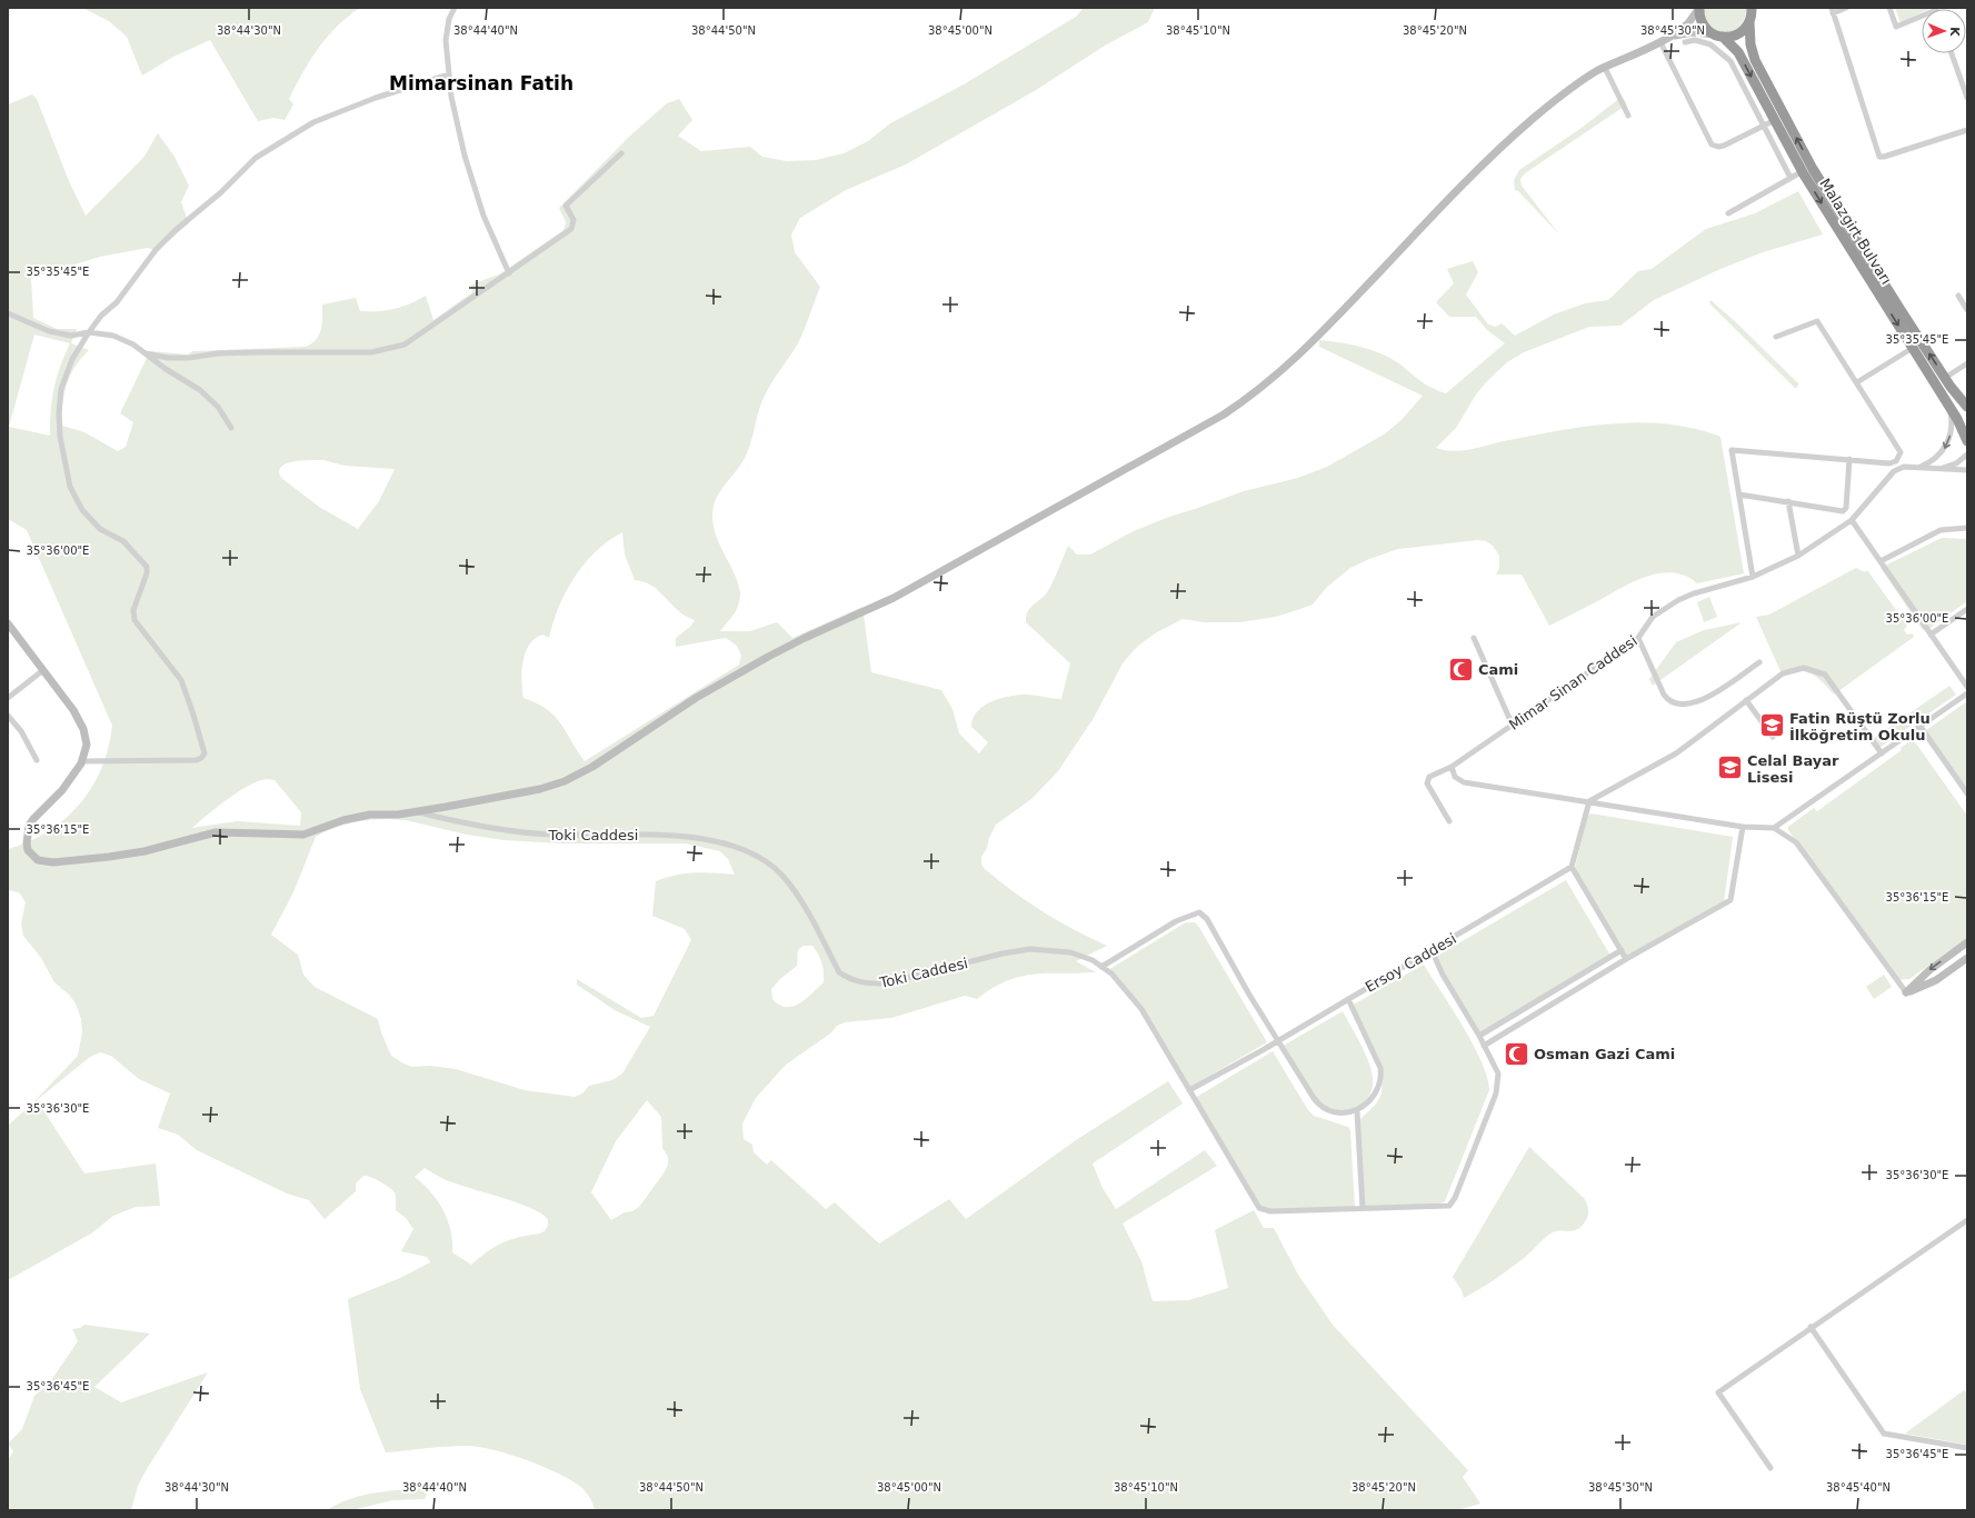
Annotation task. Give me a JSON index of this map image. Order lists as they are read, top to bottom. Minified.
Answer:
{"streets":{"highway":["Malazgirt Bulvarı"],"street":["Mimar Sinan Caddesi","Toki Caddesi","Ersoy Caddesi"]},"crossings":[["Toki Caddesi","Ersoy Caddesi"]],"districts":["Mimarsinan Fatih"],"places":{"mosque":["Cami","Osman Gazi Cami"],"school or university":["Fatin Rüştü Zorlu İlköğretim Okulu","Celal Bayar Lisesi"]},"north":"right","coordinates":["38°44'30\"N","38°44'40\"N","38°44'50\"N","38°45'00\"N","38°45'10\"N","38°45'20\"N","38°45'30\"N","35°35'45\"E","35°36'00\"E","35°36'15\"E","35°36'30\"E","35°36'45\"E","38°45'40\"N"]}
